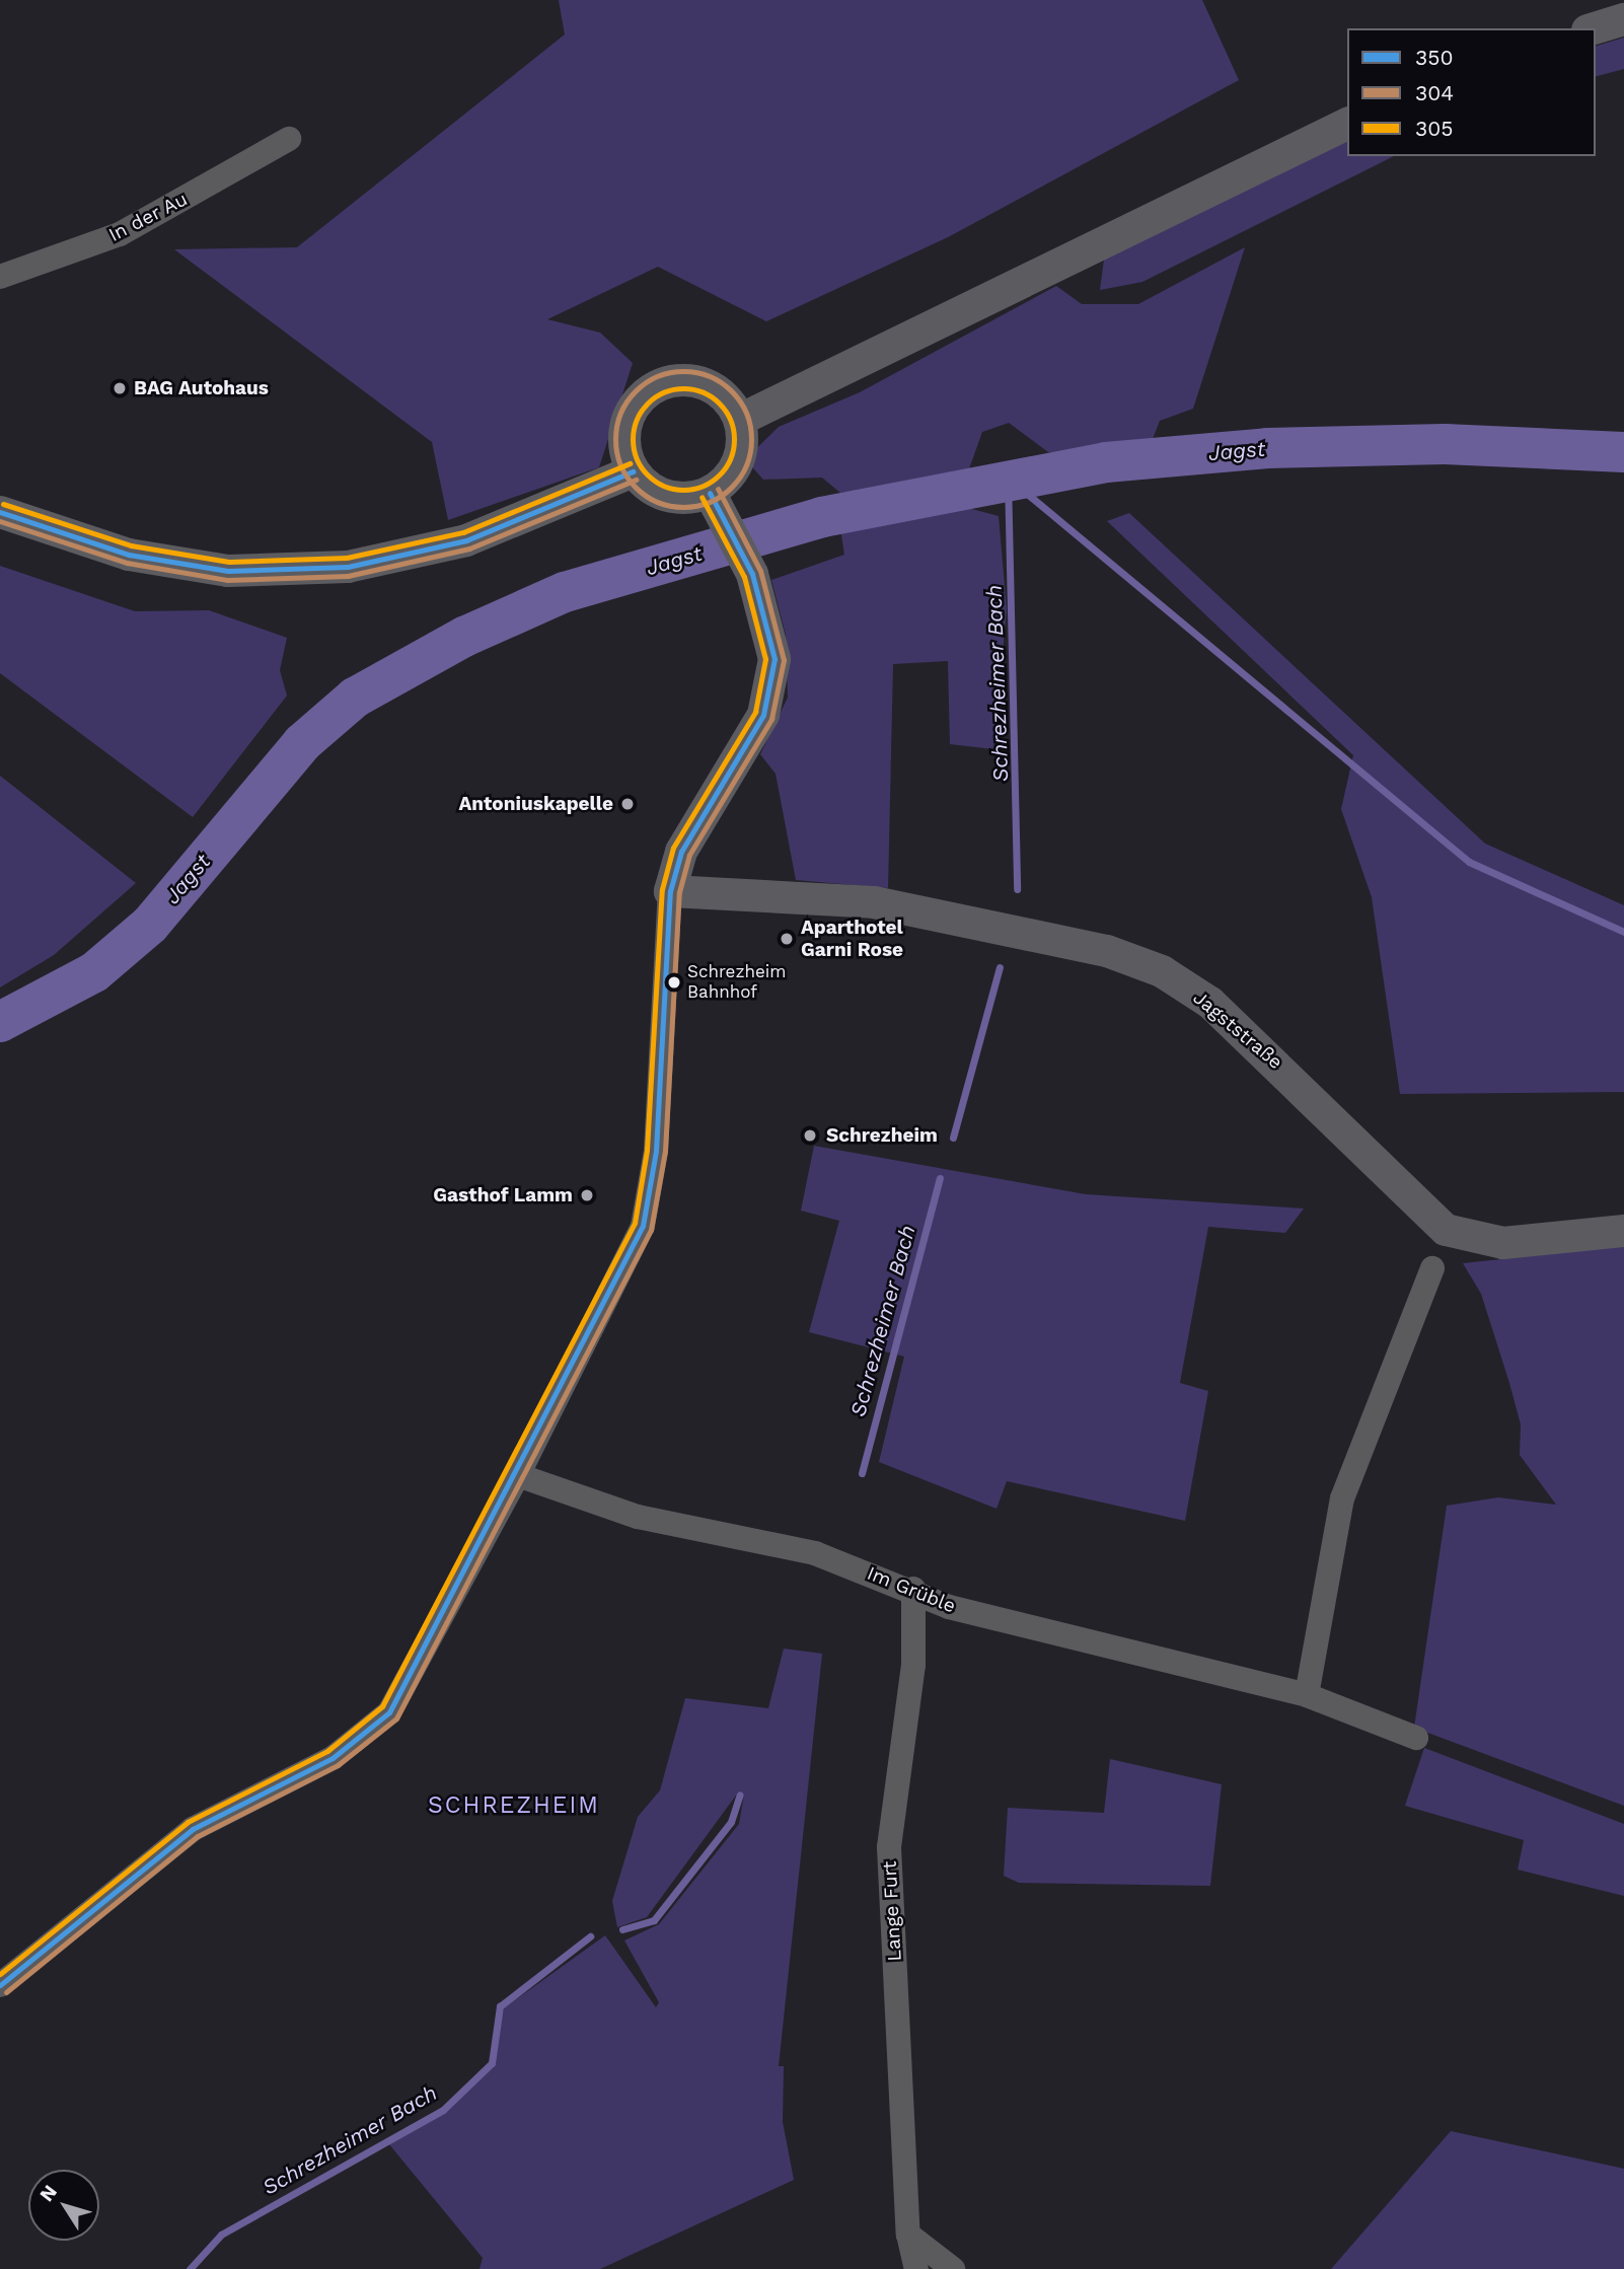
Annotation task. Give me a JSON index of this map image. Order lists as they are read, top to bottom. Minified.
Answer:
{"streets":{"main road":["Jagststraße"],"street":["In der Au","Im Grüble","Lange Furt"]},"crossings":[["Im Grüble","Lange Furt"]],"districts":["SCHREZHEIM"],"water":["Jagst","Schrezheimer Bach"],"places":["BAG Autohaus","Antoniuskapelle","Aparthotel Garni Rose","Schrezheim Bahnhof","Schrezheim","Gasthof Lamm"],"lines":["transit line 304","transit line 305","transit line 350"],"legend":["350","304","305"],"north":"top left"}
